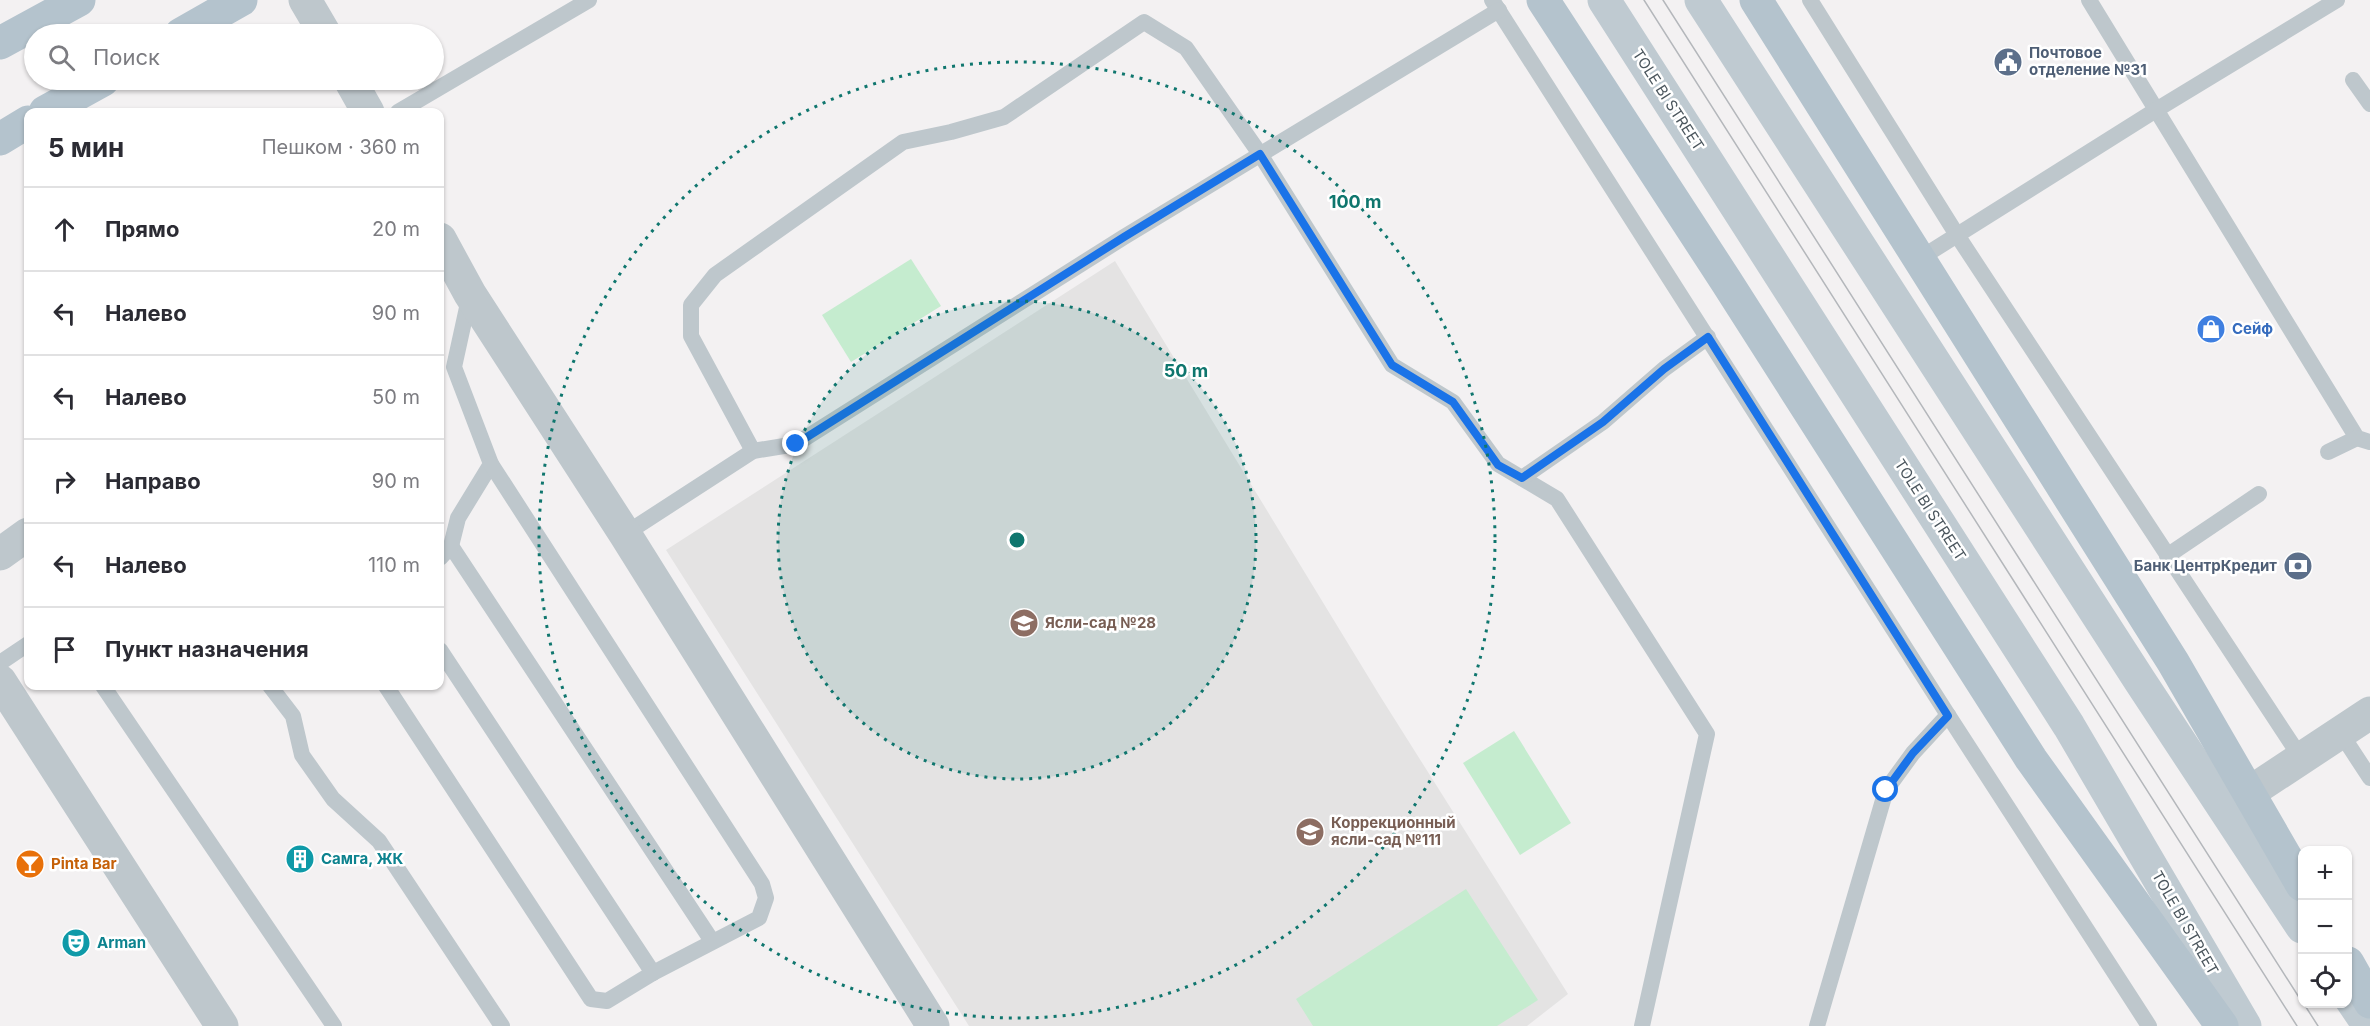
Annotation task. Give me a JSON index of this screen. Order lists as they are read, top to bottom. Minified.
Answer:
{"streets":{"main road":["TOLE BI STREET"]},"places":{"public building":["Почтовое отделение №31"],"shop":["Сейф"],"bank":["Банк ЦентрКредит"],"school or university":["Ясли-сад №28","Коррекционный ясли-сад №111"],"building":["Самга, ЖК"],"bar":["Pinta Bar"],"theatre":["Arman"]},"page":{"search":"Поиск","heading":["5 мин","Пешком · 360 m"],"list":[["Прямо","20 m"],["Налево","90 m"],["Налево","50 m"],["Направо","90 m"],["Налево","110 m"],"Пункт назначения"],"map_buttons":["+","−"]},"rings":["100 m","50 m"]}
